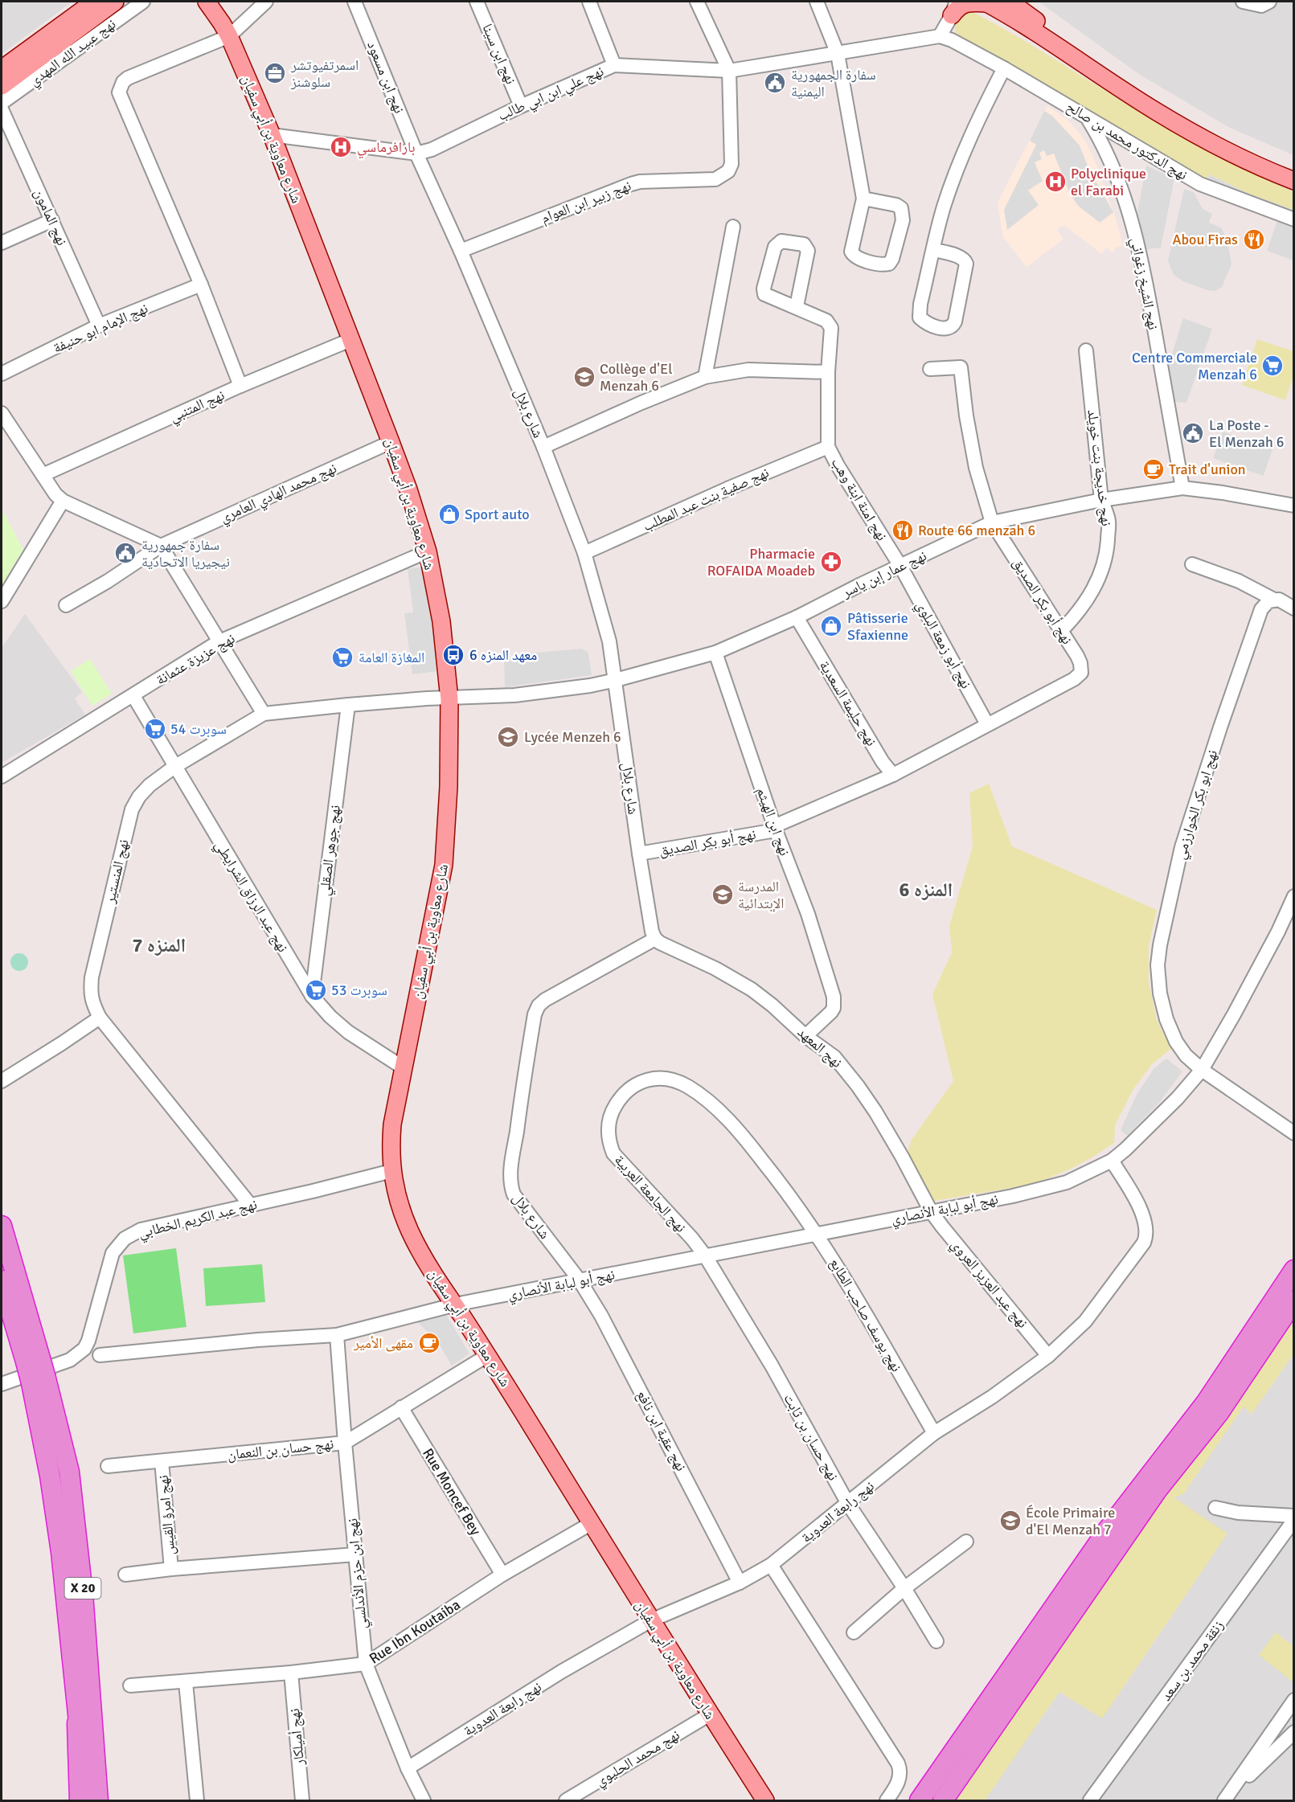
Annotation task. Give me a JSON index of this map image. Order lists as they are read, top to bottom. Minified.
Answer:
{"streets":{"highway":["X 20"],"main road":["شارع معاوية بن أبي سفيان"],"street":["نهج عبيد الله المهدي","نهج ابن سينا","نهج ابن مسعود","نهج علي ابن ابي طالب","نهج الدكتور محمد بن صالح","نهج زبير ابن العوام","نهج المامون","نهج الشيخ زغواني","نهج الإمام ابو حنيفة","نهج المتنبي","شارع بلال","نهج خديجة بنت خويلد","نهج محمد الهادي العامري","نهج صفية بنت عبد المطلب","نهج امنة ابنة وهب","نهج عمار إبن ياسر","نهج أبو بكر الصديق","نهج أبو زمعة البلوي","نهج عزيزة عثمانة","نهج حليمة السعدية","نهج ابو بكر الخوارزمي","نهج ابن الهيثم","نهج جوهر الصقلي","نهج المنستير","نهج عبد الرزاق الشرايطي","نهج المعهد","نهج الجامعة العربية","نهج أبو لبابة الأنصاري","نهج عبد الكريم الخطابي","نهج عبد العزيز العروي","نهج يوسف صاحب الطابع","نهج عقبة ابن نافع","نهج حسان بن ثابت","نهج حسان بن النعمان","Rue Moncef Bey","نهج رابعة العدوية","نهج امرؤ القيس","نهج ابن حزم الأندلسي","Rue Ibn Koutaiba","زنقة محمد بن سعد","نهج أميلكار","نهج محمد الحليوي"]},"crossings":[["نهج ابن سينا","نهج علي ابن ابي طالب"],["نهج ابن مسعود","نهج علي ابن ابي طالب"],["نهج ابن مسعود","شارع بلال"],["نهج علي ابن ابي طالب","شارع معاوية بن أبي سفيان"],["نهج علي ابن ابي طالب","نهج الدكتور محمد بن صالح"],["نهج علي ابن ابي طالب","نهج زبير ابن العوام"],["نهج علي ابن ابي طالب","شارع بلال"],["شارع معاوية بن أبي سفيان","نهج المتنبي"],["شارع معاوية بن أبي سفيان","نهج محمد الهادي العامري"],["شارع معاوية بن أبي سفيان","نهج عمار إبن ياسر"],["شارع معاوية بن أبي سفيان","نهج عزيزة عثمانة"],["شارع معاوية بن أبي سفيان","نهج المنستير"],["شارع معاوية بن أبي سفيان","نهج عبد الرزاق الشرايطي"],["شارع معاوية بن أبي سفيان","نهج أبو لبابة الأنصاري"],["شارع معاوية بن أبي سفيان","نهج عبد الكريم الخطابي"],["شارع معاوية بن أبي سفيان","نهج حسان بن النعمان"],["شارع معاوية بن أبي سفيان","نهج رابعة العدوية"],["شارع معاوية بن أبي سفيان","Rue Ibn Koutaiba"],["شارع معاوية بن أبي سفيان","نهج محمد الحليوي"],["نهج الدكتور محمد بن صالح","نهج الشيخ زغواني"],["نهج زبير ابن العوام","شارع بلال"],["نهج المامون","نهج الإمام ابو حنيفة"],["نهج الشيخ زغواني","نهج عمار إبن ياسر"],["شارع بلال","نهج صفية بنت عبد المطلب"],["شارع بلال","نهج عمار إبن ياسر"],["شارع بلال","نهج أبو بكر الصديق"],["شارع بلال","نهج المعهد"],["شارع بلال","نهج أبو لبابة الأنصاري"],["شارع بلال","نهج عقبة ابن نافع"],["نهج خديجة بنت خويلد","نهج عمار إبن ياسر"],["نهج خديجة بنت خويلد","نهج أبو بكر الصديق"],["نهج صفية بنت عبد المطلب","نهج امنة ابنة وهب"],["نهج امنة ابنة وهب","نهج عمار إبن ياسر"],["نهج امنة ابنة وهب","نهج أبو زمعة البلوي"],["نهج عمار إبن ياسر","نهج أبو بكر الصديق"],["نهج عمار إبن ياسر","نهج أبو زمعة البلوي"],["نهج عمار إبن ياسر","نهج حليمة السعدية"],["نهج عمار إبن ياسر","نهج ابن الهيثم"],["نهج عمار إبن ياسر","نهج المنستير"],["نهج أبو بكر الصديق","نهج أبو زمعة البلوي"],["نهج أبو بكر الصديق","نهج حليمة السعدية"],["نهج أبو بكر الصديق","نهج ابن الهيثم"],["نهج عزيزة عثمانة","نهج عبد الرزاق الشرايطي"],["نهج ابو بكر الخوارزمي","نهج أبو لبابة الأنصاري"],["نهج ابن الهيثم","نهج المعهد"],["نهج جوهر الصقلي","نهج المنستير"],["نهج جوهر الصقلي","نهج عبد الرزاق الشرايطي"],["نهج المنستير","نهج عبد الرزاق الشرايطي"],["نهج المنستير","نهج عبد الكريم الخطابي"],["نهج المعهد","نهج أبو لبابة الأنصاري"],["نهج المعهد","نهج عبد العزيز العروي"],["نهج الجامعة العربية","نهج أبو لبابة الأنصاري"],["نهج الجامعة العربية","نهج يوسف صاحب الطابع"],["نهج الجامعة العربية","نهج حسان بن ثابت"],["نهج أبو لبابة الأنصاري","نهج عبد العزيز العروي"],["نهج أبو لبابة الأنصاري","نهج يوسف صاحب الطابع"],["نهج أبو لبابة الأنصاري","نهج عقبة ابن نافع"],["نهج أبو لبابة الأنصاري","نهج حسان بن ثابت"],["نهج أبو لبابة الأنصاري","نهج رابعة العدوية"],["نهج أبو لبابة الأنصاري","نهج ابن حزم الأندلسي"],["نهج عبد العزيز العروي","نهج رابعة العدوية"],["نهج يوسف صاحب الطابع","نهج رابعة العدوية"],["نهج عقبة ابن نافع","نهج رابعة العدوية"],["نهج حسان بن ثابت","نهج رابعة العدوية"],["نهج حسان بن النعمان","Rue Moncef Bey"],["نهج حسان بن النعمان","نهج امرؤ القيس"],["نهج حسان بن النعمان","نهج ابن حزم الأندلسي"],["Rue Moncef Bey","Rue Ibn Koutaiba"],["نهج رابعة العدوية","نهج ابن حزم الأندلسي"],["نهج ابن حزم الأندلسي","Rue Ibn Koutaiba"],["Rue Ibn Koutaiba","نهج أميلكار"]],"districts":["المنزه 6","المنزه 7"],"places":{"office":["اسمرتفيوتشر سلوشنز"],"public building":["سفارة الجمهورية اليمنية","La Poste - El Menzah 6","سفارة جمهورية نيجيريا الاتحادية"],"hospital":["بارافرماسي","Polyclinique el Farabi"],"restaurant":["Abou Firas","Route 66 menzah 6"],"supermarket":["Centre Commerciale Menzah 6","المغازة العامة","سوبرت 54","سوبرت 53"],"school or university":["Collège d'El Menzah 6","Lycée Menzeh 6","المدرسة الإبتدائية","École Primaire d'El Menzah 7"],"cafe":["Trait d'union","مقهى الأمير"],"shop":["Sport auto","Pâtisserie Sfaxienne"],"pharmacy":["Pharmacie ROFAIDA Moadeb"],"bus stop":["معهد المنزه 6"]}}
